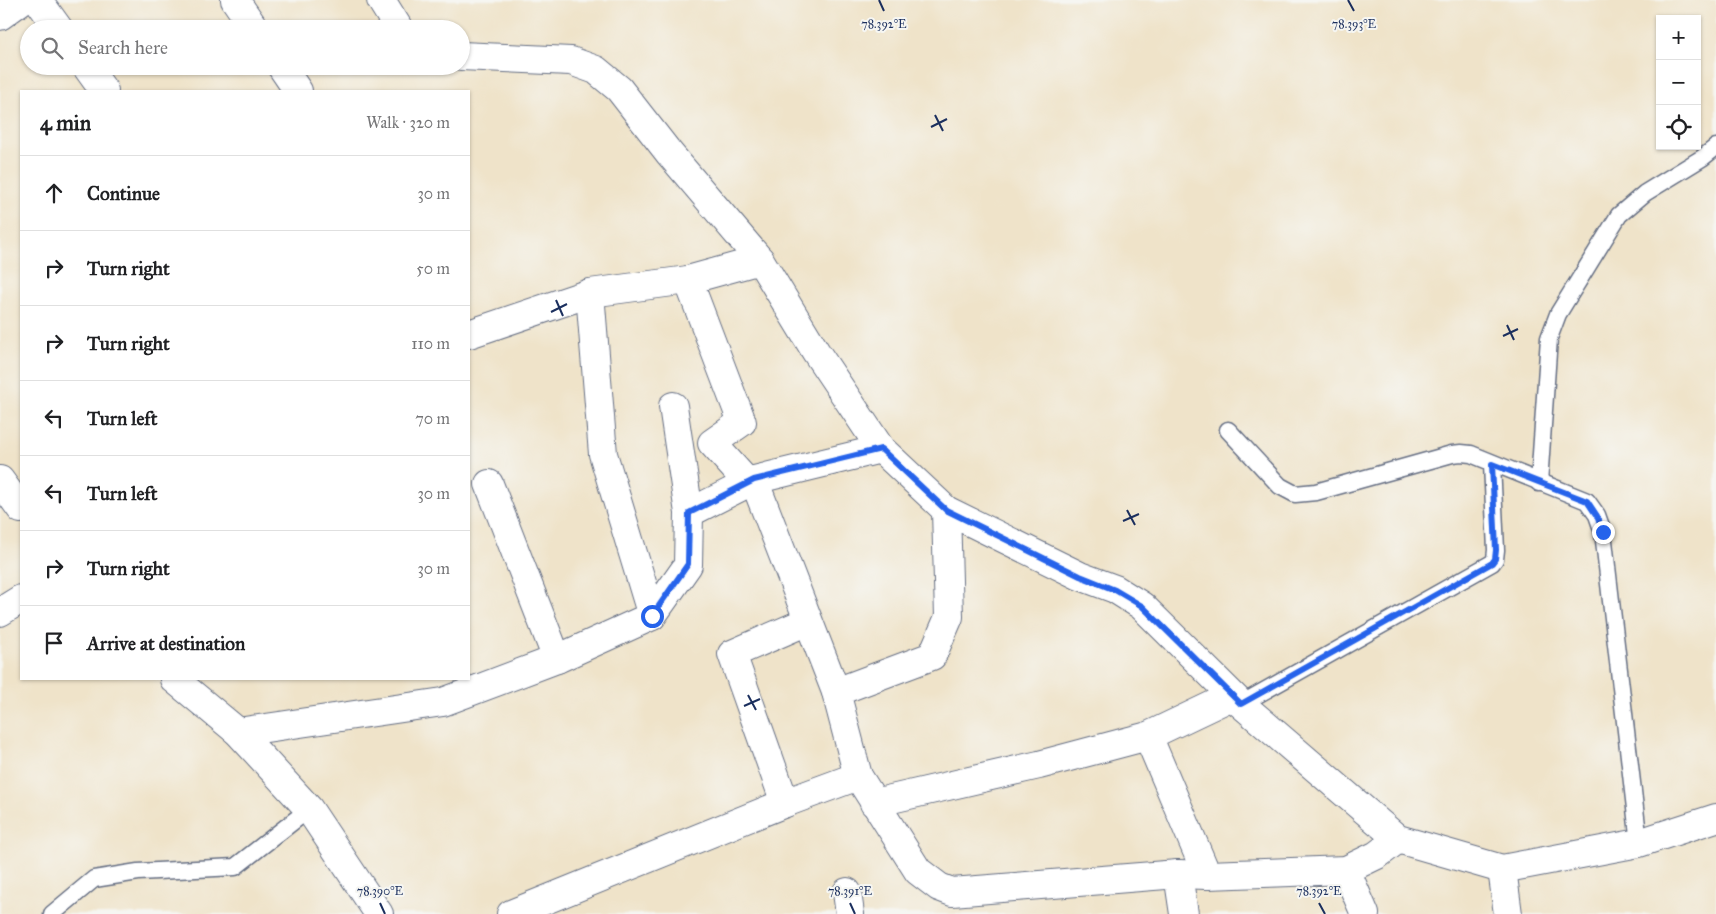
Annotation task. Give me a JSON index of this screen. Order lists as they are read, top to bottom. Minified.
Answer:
{"page":{"map_buttons":["+","−"],"search":"Search here","heading":["4 min","Walk · 320 m"],"list":[["Continue","30 m"],["Turn right","50 m"],["Turn right","110 m"],["Turn left","70 m"],["Turn left","30 m"],["Turn right","30 m"],"Arrive at destination"]},"coordinates":["78.392°E","78.393°E","78.390°E","78.391°E"]}
